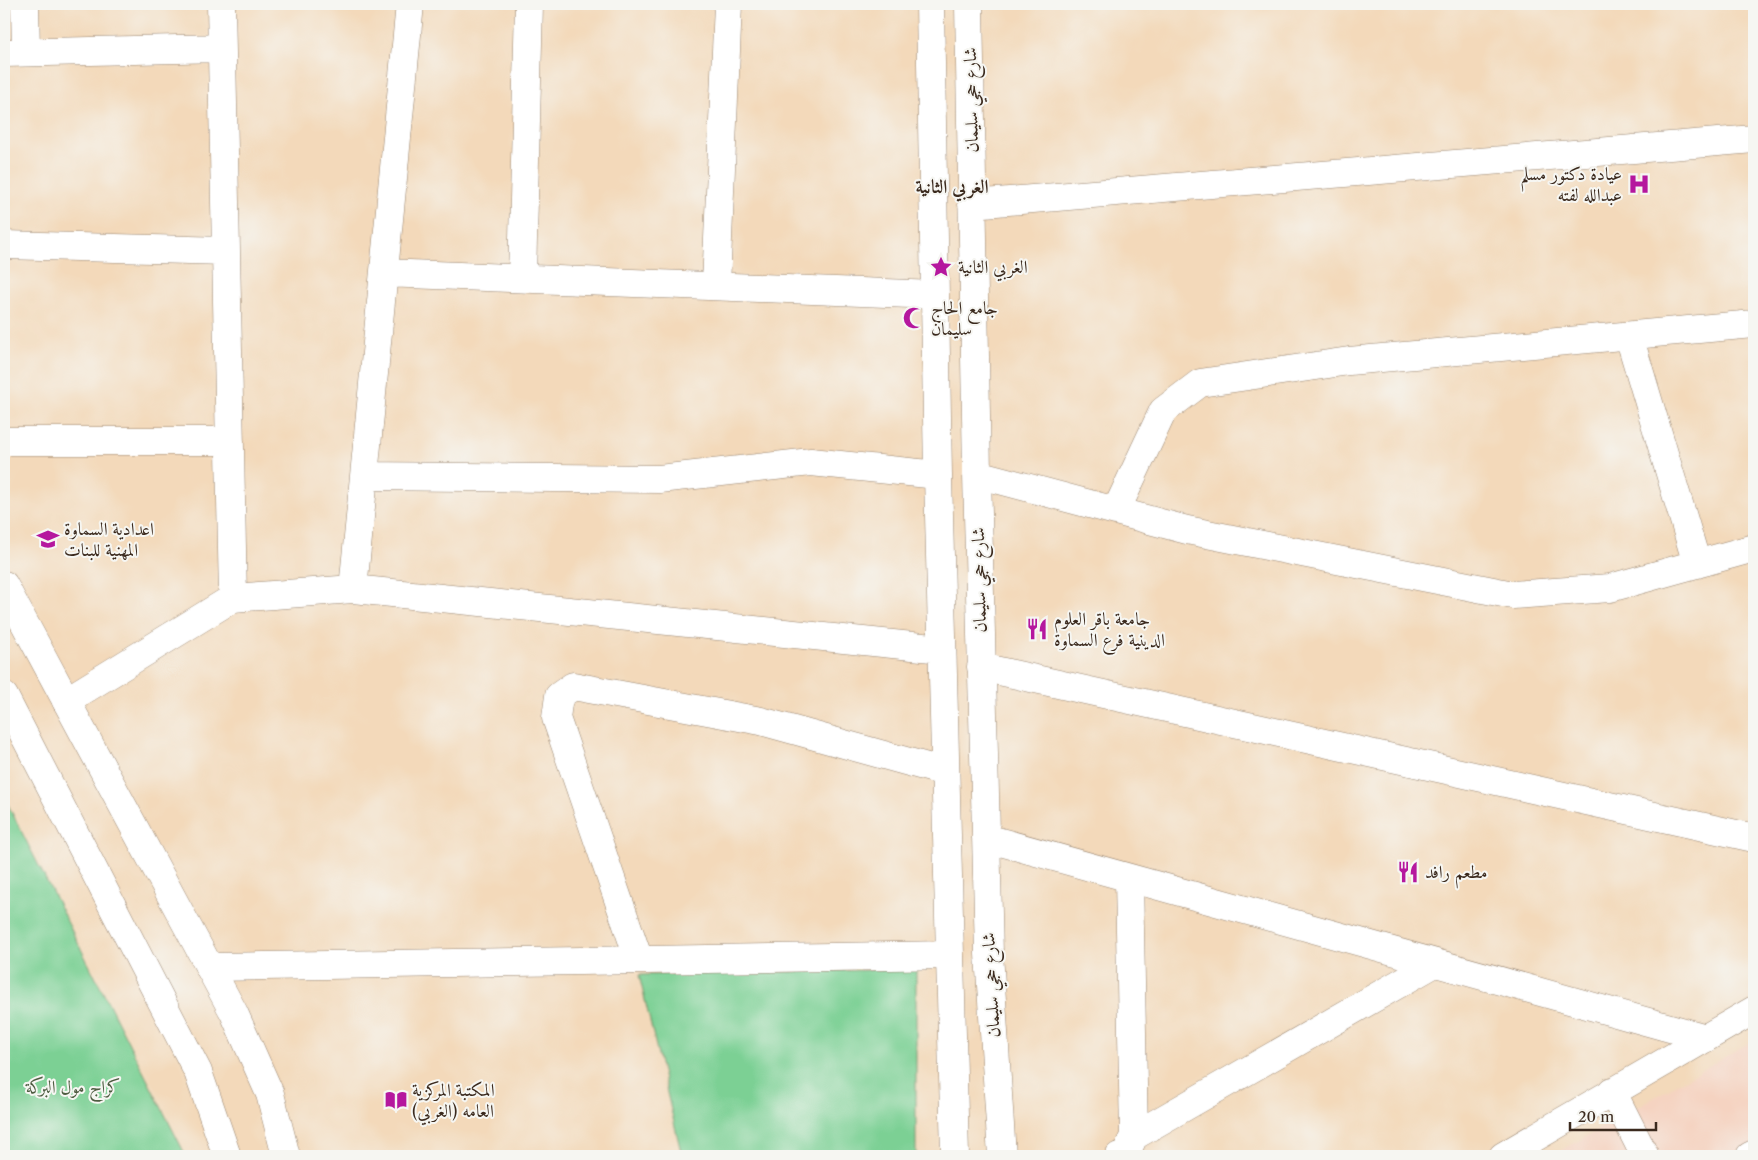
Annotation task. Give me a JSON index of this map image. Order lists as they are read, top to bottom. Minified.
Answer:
{"streets":{"street":["شارع حجي سليمان"]},"districts":["الغربي الثانية"],"parks":["كراج مول البركة"],"places":{"hospital":["عيادة دكتور مسلم عبدالله لفته"],"place":["الغربي الثانية"],"mosque":["جامع الحاج سليمان"],"school or university":["اعدادية السماوة المهنية للبنات"],"restaurant":["جامعة باقر العلوم الدينية فرع السماوة","مطعم رافد"],"library":["المكتبة المركزية العامه (الغربي)"]},"scale_bar":"20 m"}
